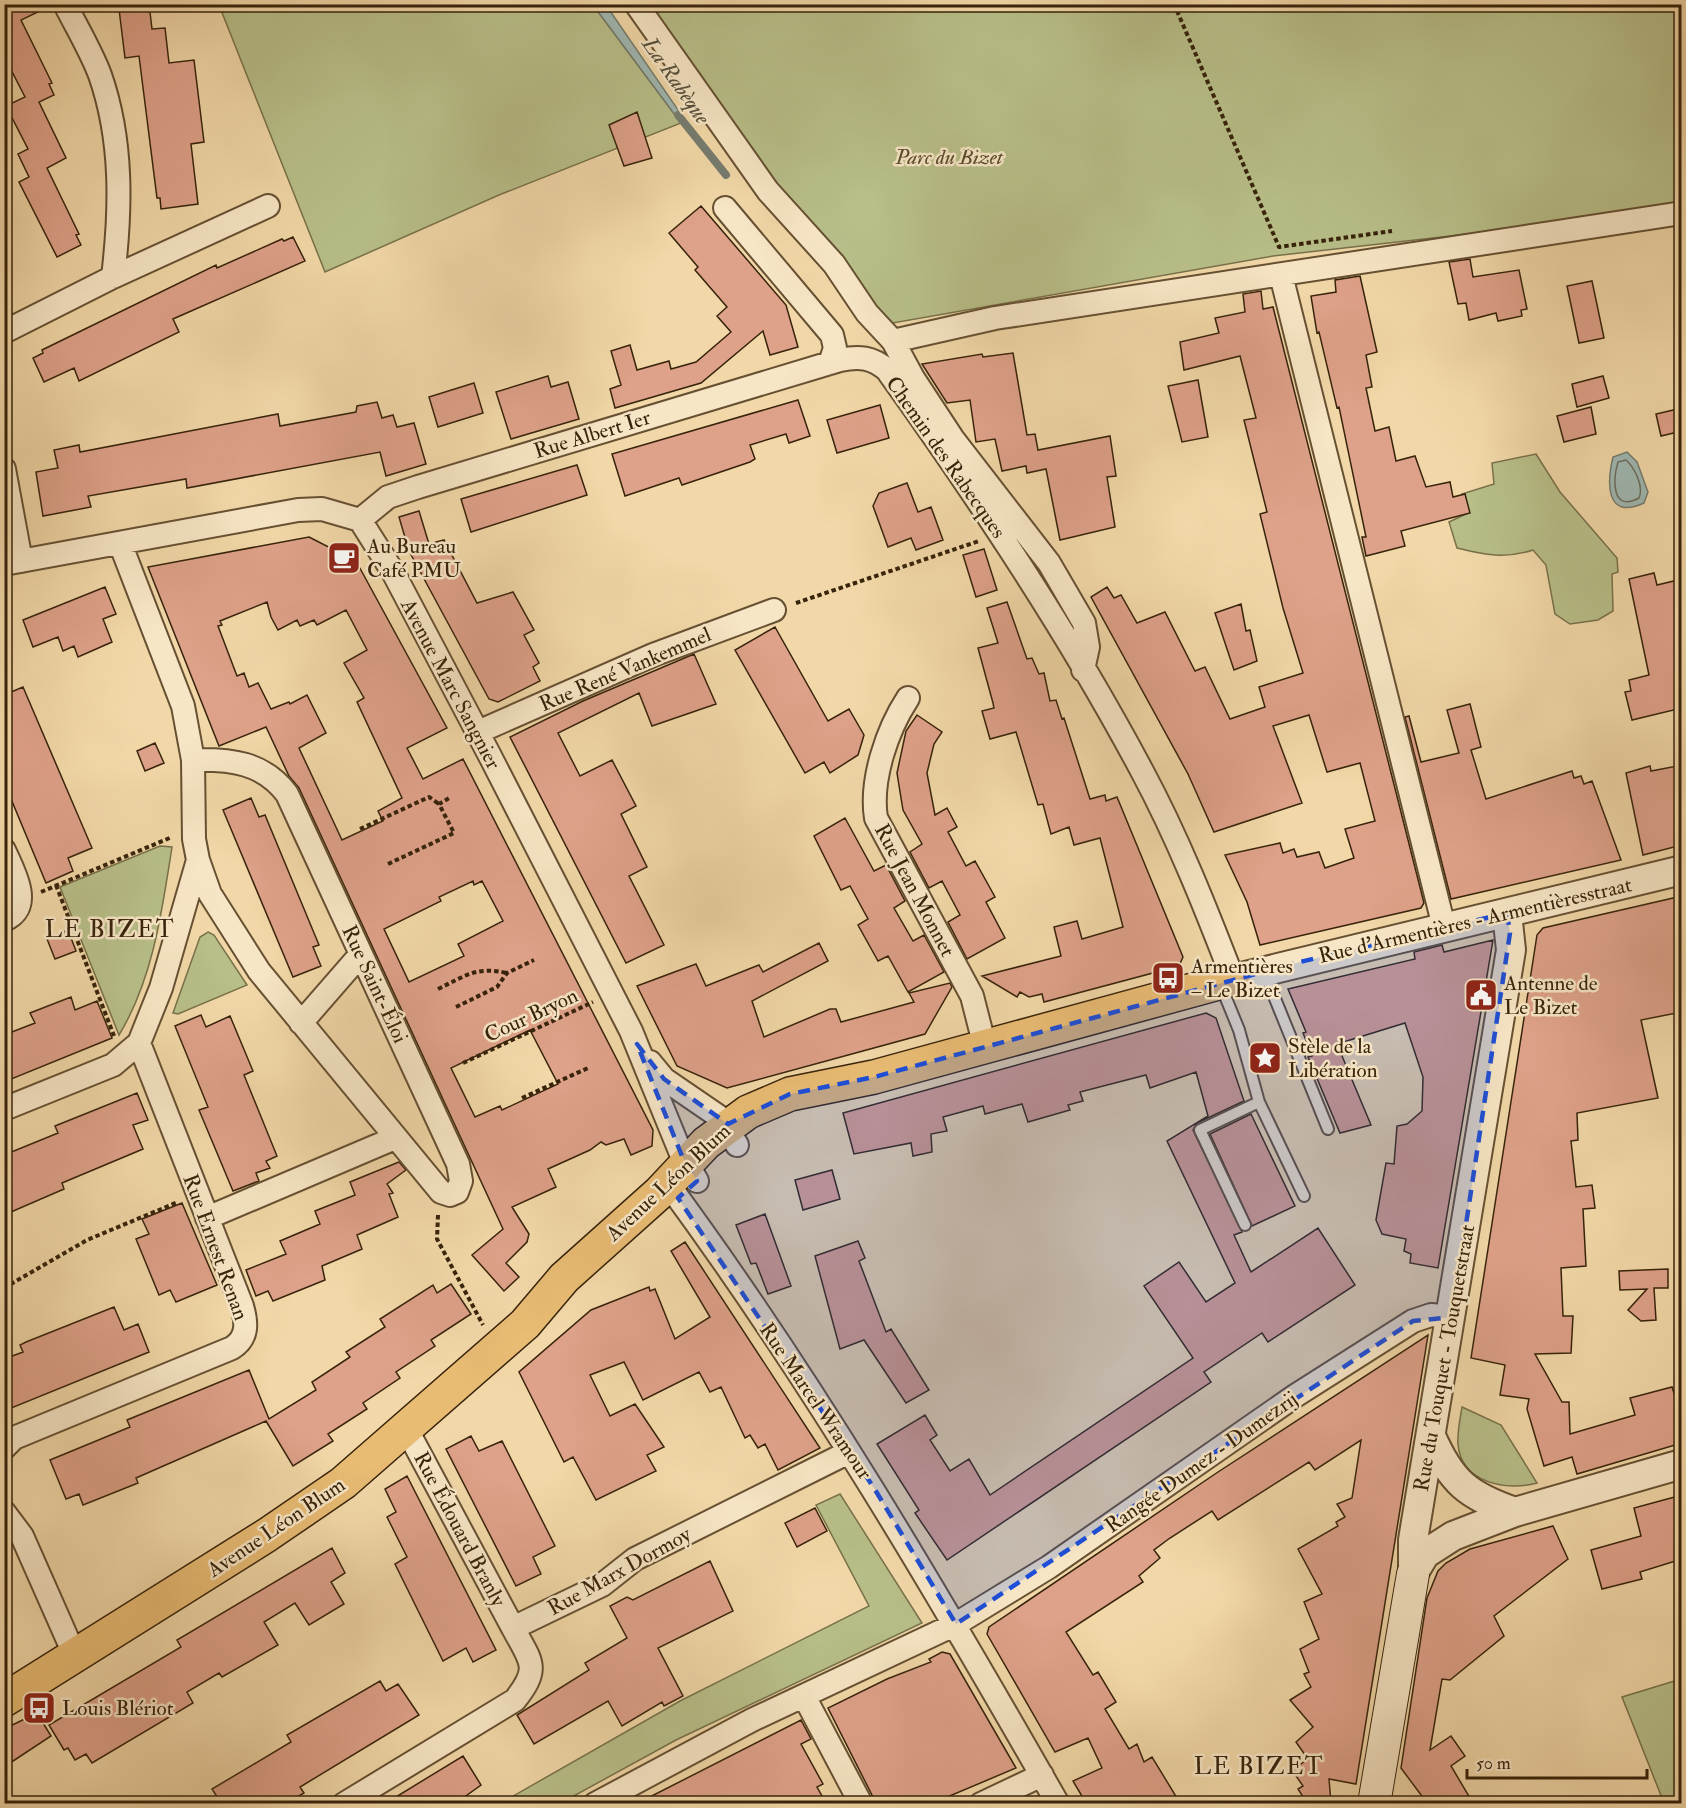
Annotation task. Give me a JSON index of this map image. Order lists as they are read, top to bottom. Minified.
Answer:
{"streets":{"main road":["Avenue Léon Blum","Rue du Touquet - Touquetstraat"],"street":["Rue Albert Ier","Chemin des Rabecques","Rue René Vankemmel","Avenue Marc Sangnier","Rue Jean Monnet","Rue d'Armentières - Armentièresstraat","Rue Saint-Éloi","Rue Ernest Renan","Rue Marcel Wramour","Rangée Dumez - Dumezrij","Rue Édouard Branly","Rue Marx Dormoy"],"path":["Cour Bryon"]},"crossings":[["Rue Albert Ier","Chemin des Rabecques"],["Rue Albert Ier","Avenue Marc Sangnier"],["Chemin des Rabecques","Rue d'Armentières - Armentièresstraat"],["Chemin des Rabecques","Avenue Léon Blum"],["Rue René Vankemmel","Avenue Marc Sangnier"],["Avenue Marc Sangnier","Cour Bryon"],["Avenue Marc Sangnier","Avenue Léon Blum"],["Avenue Marc Sangnier","Rue Marcel Wramour"],["Rue Jean Monnet","Avenue Léon Blum"],["Rue d'Armentières - Armentièresstraat","Avenue Léon Blum"],["Rue d'Armentières - Armentièresstraat","Rue du Touquet - Touquetstraat"],["Avenue Léon Blum","Rue Marcel Wramour"],["Avenue Léon Blum","Rue Édouard Branly"],["Rue du Touquet - Touquetstraat","Rangée Dumez - Dumezrij"],["Rue Marcel Wramour","Rangée Dumez - Dumezrij"],["Rue Marcel Wramour","Rue Marx Dormoy"],["Rue Édouard Branly","Rue Marx Dormoy"]],"districts":["LE BIZET","LE BIZET"],"water":["La Rabèque"],"parks":["Parc du Bizet"],"places":{"cafe":["Au Bureau Café PMU"],"bus stop":["Armentières – Le Bizet","Louis Blériot"],"public building":["Antenne de Le Bizet"],"place":["Stèle de la Libération"]},"scale_bar":"50 m"}
